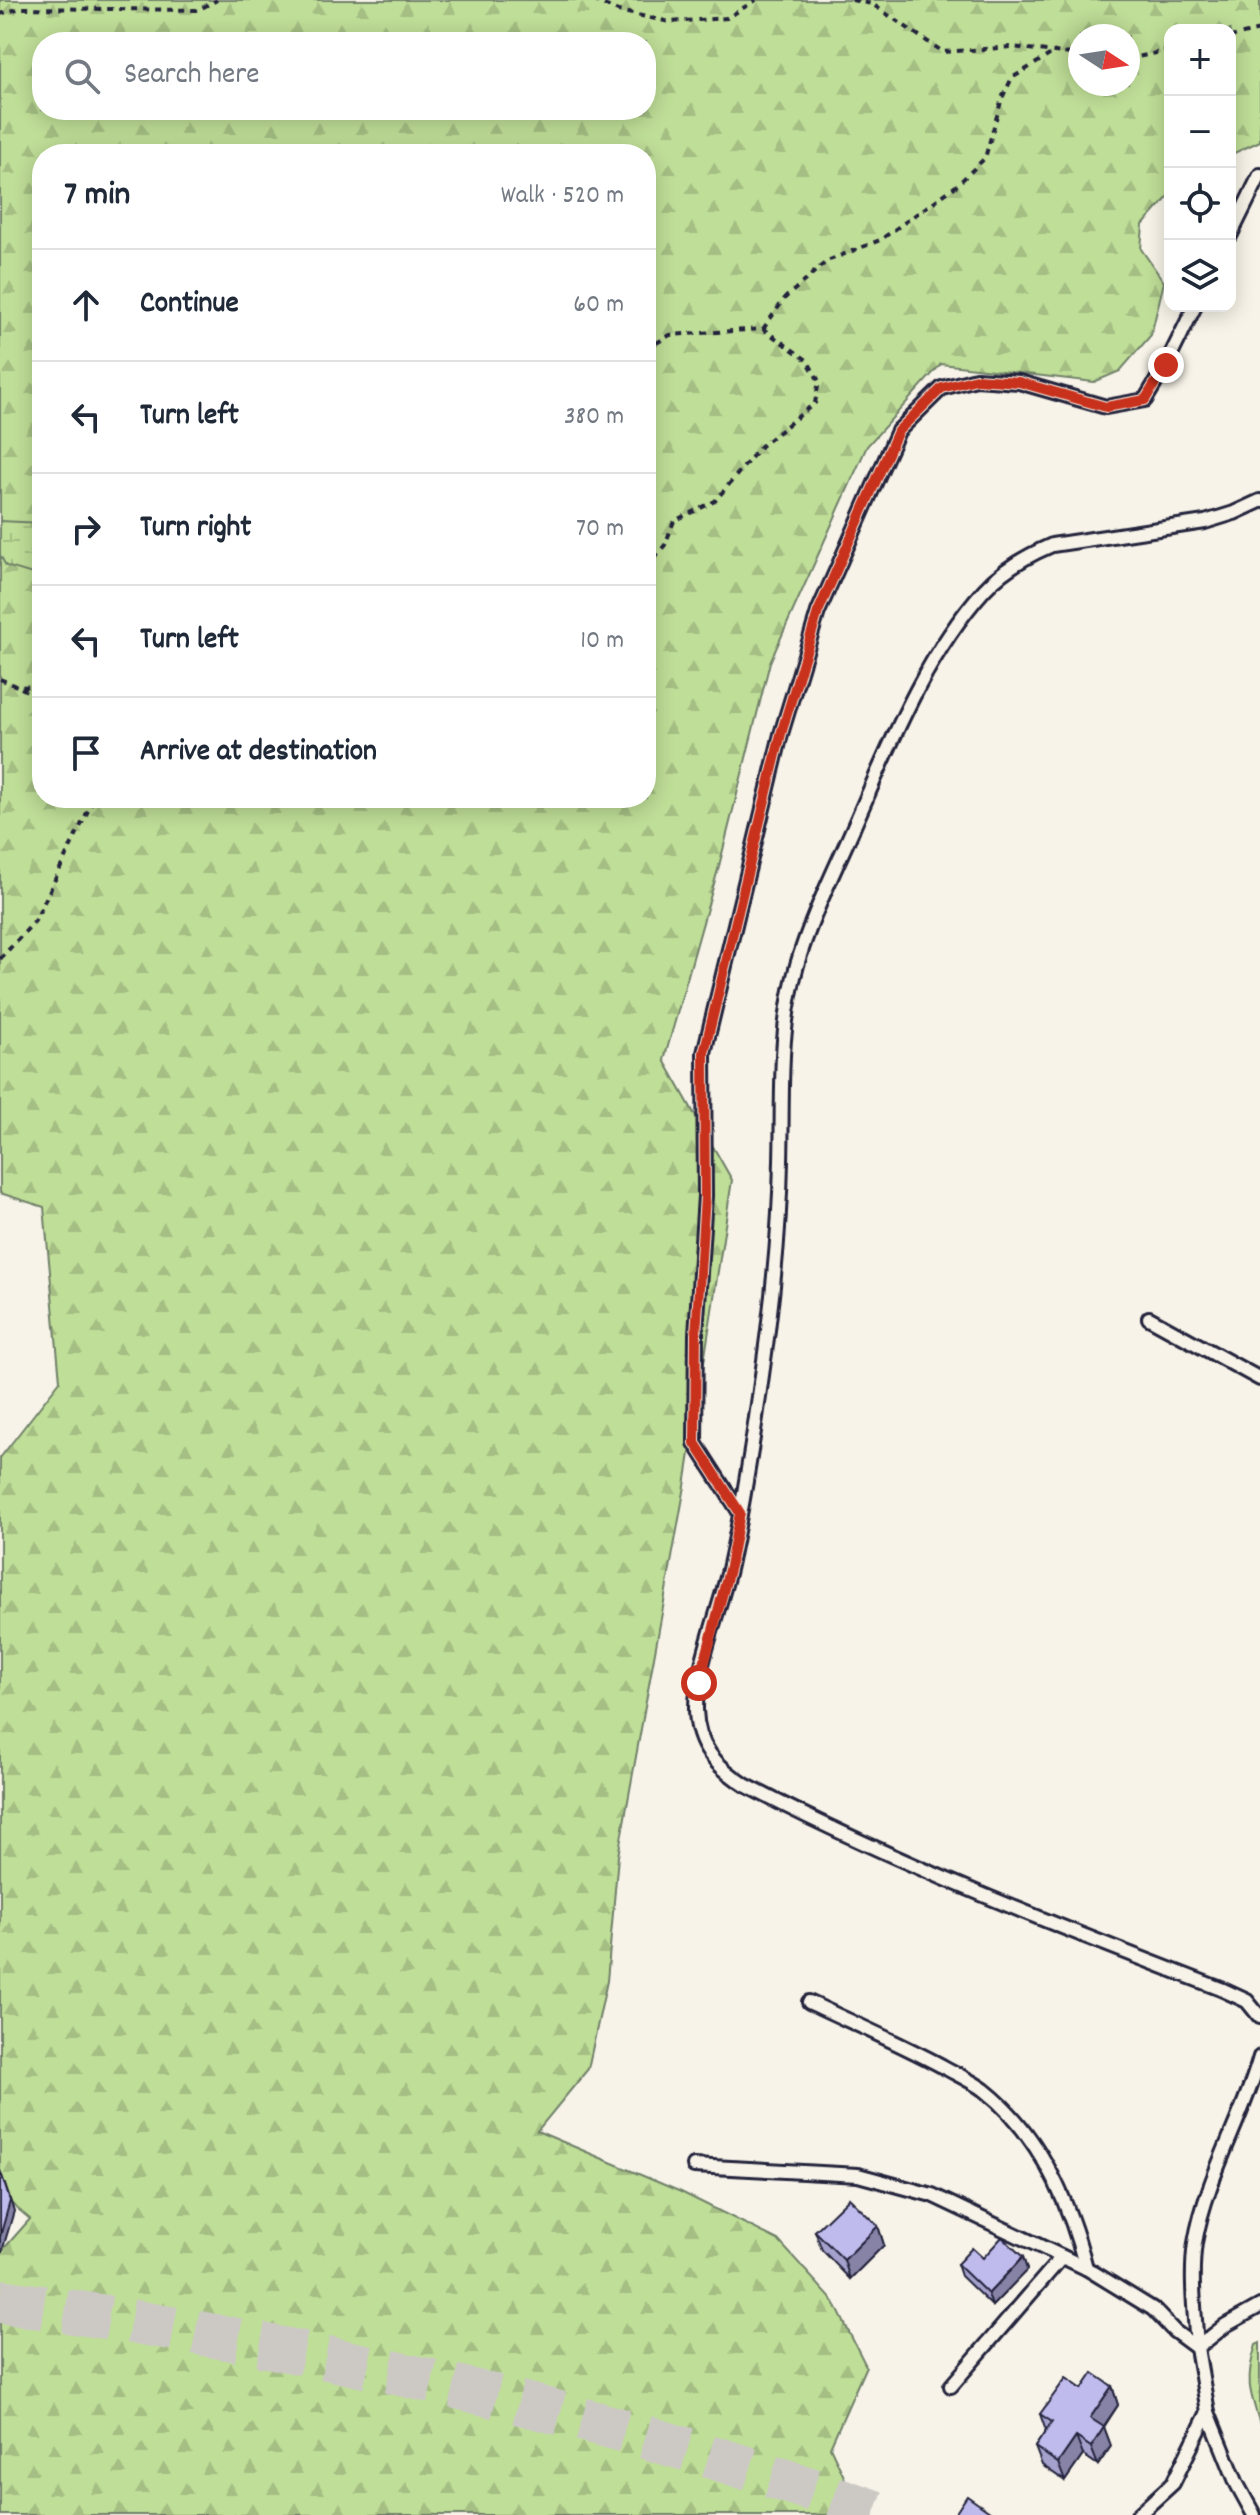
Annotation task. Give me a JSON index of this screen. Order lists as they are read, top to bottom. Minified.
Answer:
{"north":"right","page":{"map_buttons":["+","−"],"search":"Search here","heading":["7 min","Walk · 520 m"],"list":[["Continue","60 m"],["Turn left","380 m"],["Turn right","70 m"],["Turn left","10 m"],"Arrive at destination"]}}
